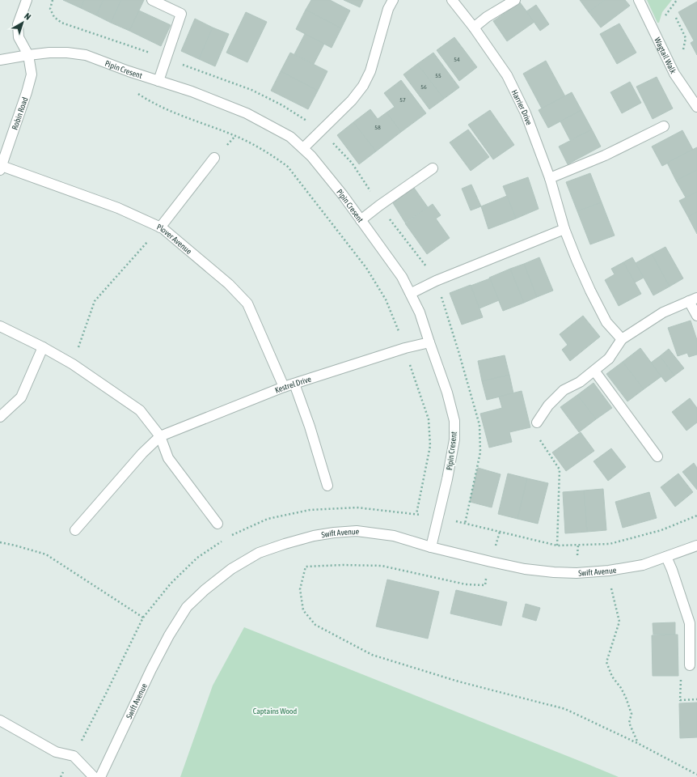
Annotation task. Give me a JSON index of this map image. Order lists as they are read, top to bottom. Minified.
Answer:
{"streets":{"street":["Wagtail Walk","Pipin Cresent","Harrier Drive","Robin Road","Plover Avenue","Kestrel Drive","Swift Avenue"]},"crossings":[["Pipin Cresent","Robin Road"],["Pipin Cresent","Kestrel Drive"],["Pipin Cresent","Swift Avenue"],["Robin Road","Plover Avenue"],["Plover Avenue","Kestrel Drive"]],"parks":["Captains Wood"],"house_numbers":["54","55","56","57","58"],"north":"top right"}
